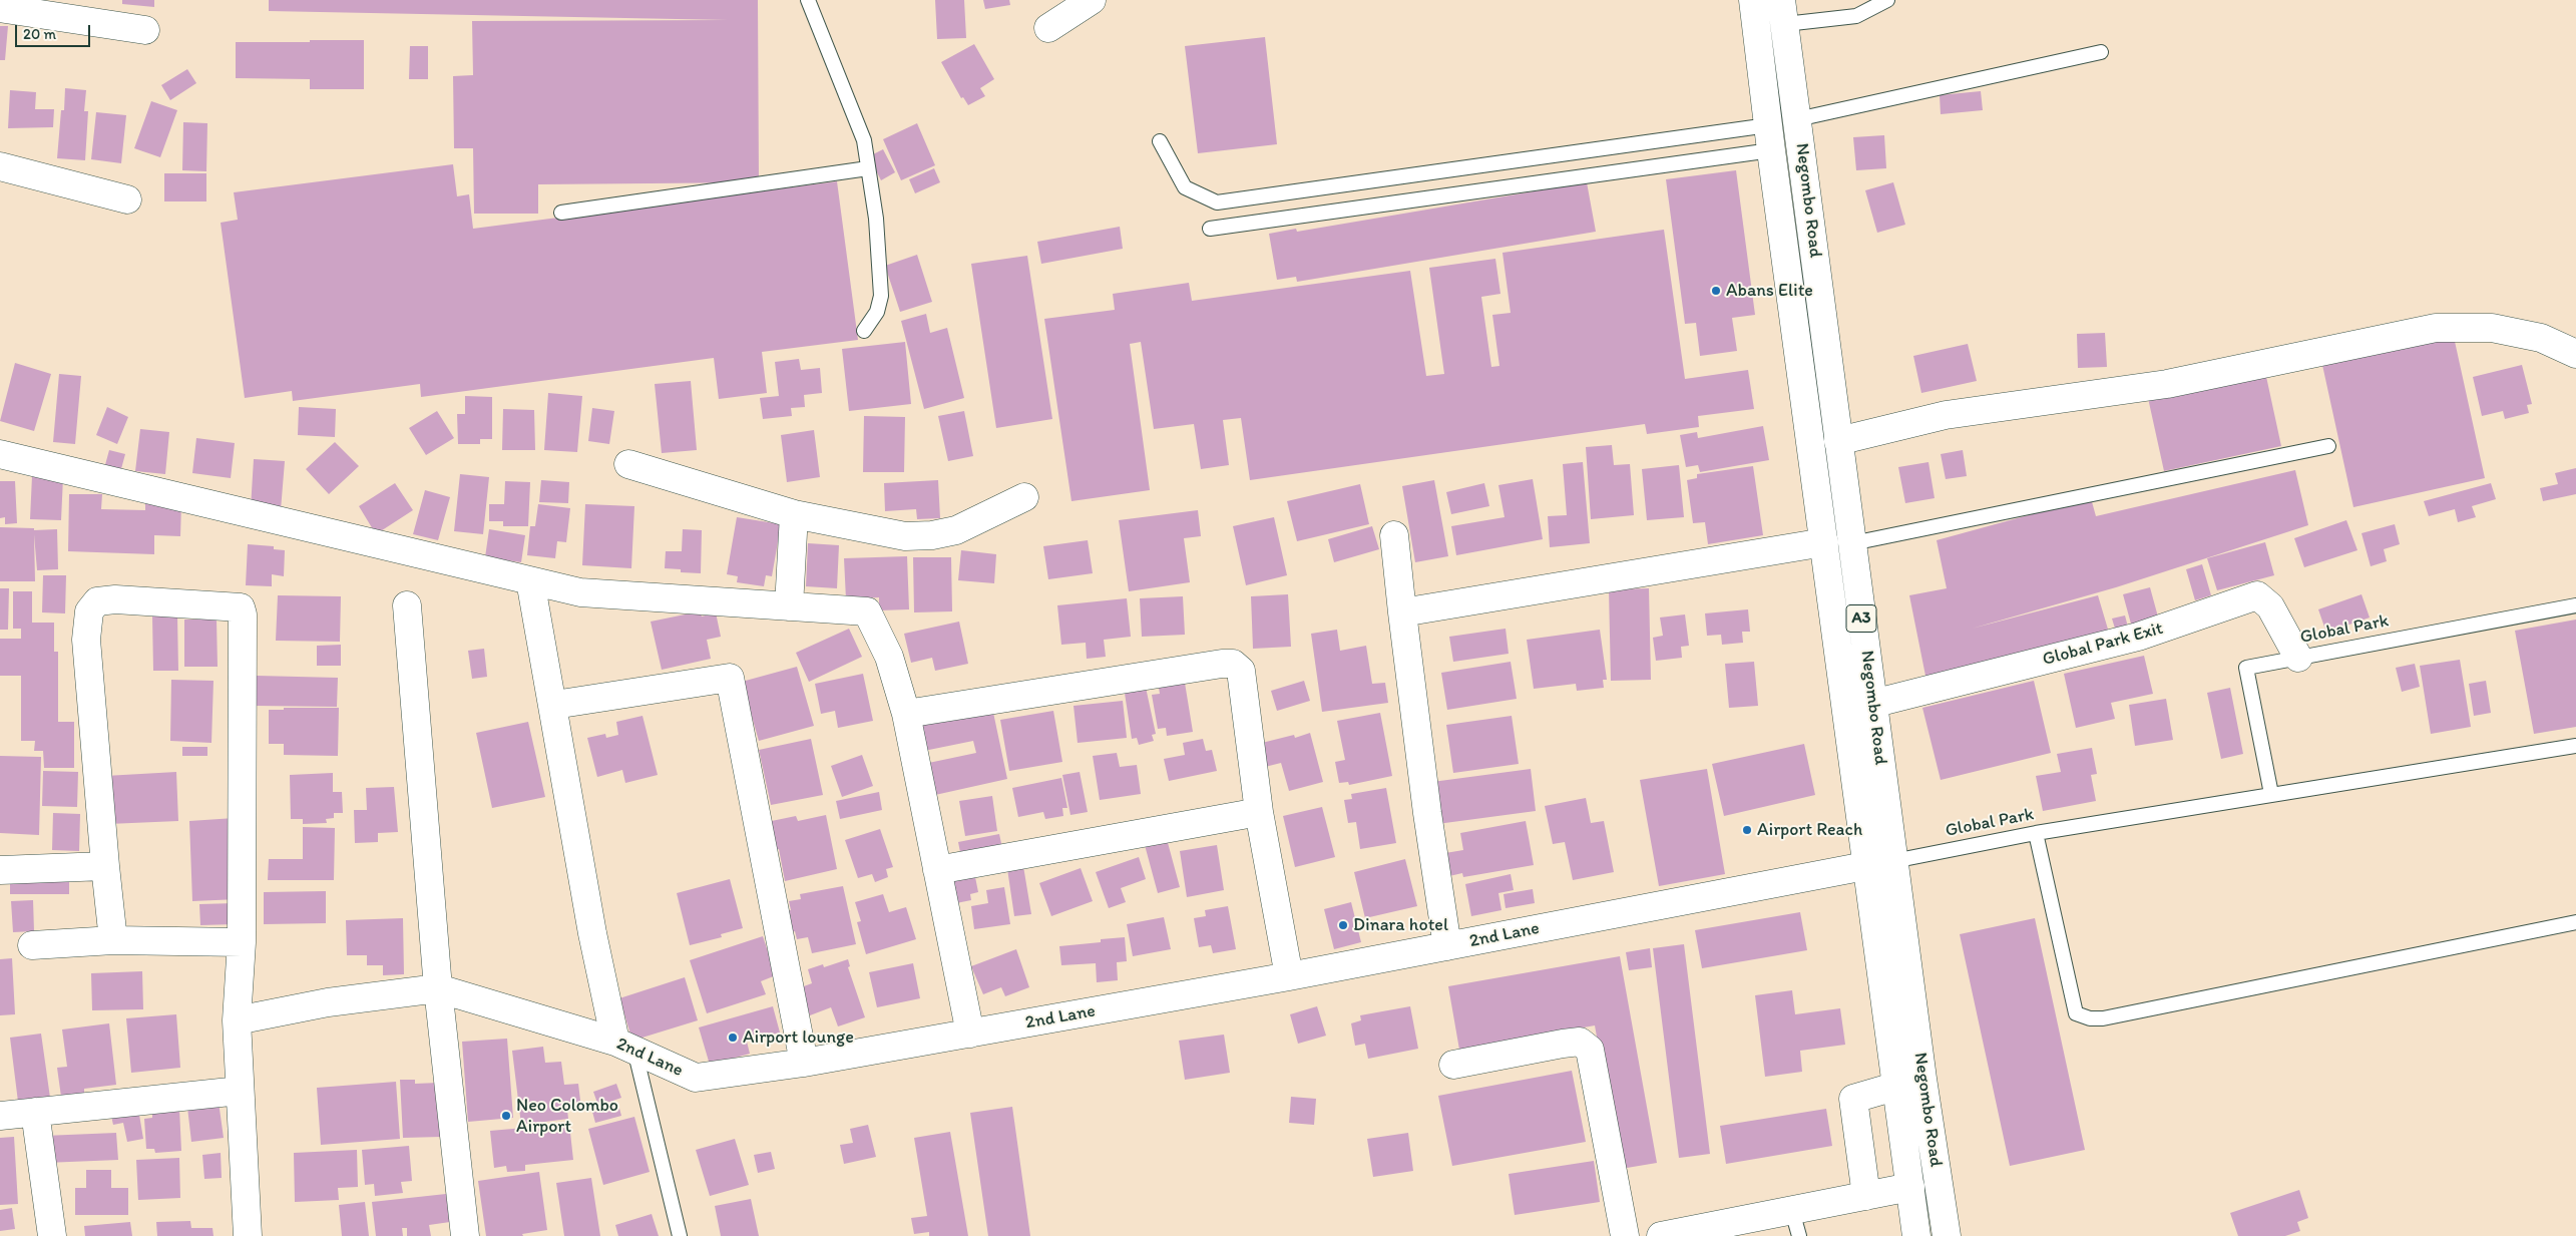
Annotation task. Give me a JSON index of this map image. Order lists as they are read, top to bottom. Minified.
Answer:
{"streets":{"main road":["Negombo Road","A3","Global Park Exit","2nd Lane"],"lane":["Global Park"]},"crossings":[["Negombo Road","Global Park"],["Negombo Road","Global Park Exit"],["Negombo Road","2nd Lane"],["Global Park","Global Park Exit"],["Global Park","2nd Lane"]],"places":["Abans Elite","Airport Reach","Dinara hotel","Airport lounge","Neo Colombo Airport"],"scale_bar":"20 m"}
